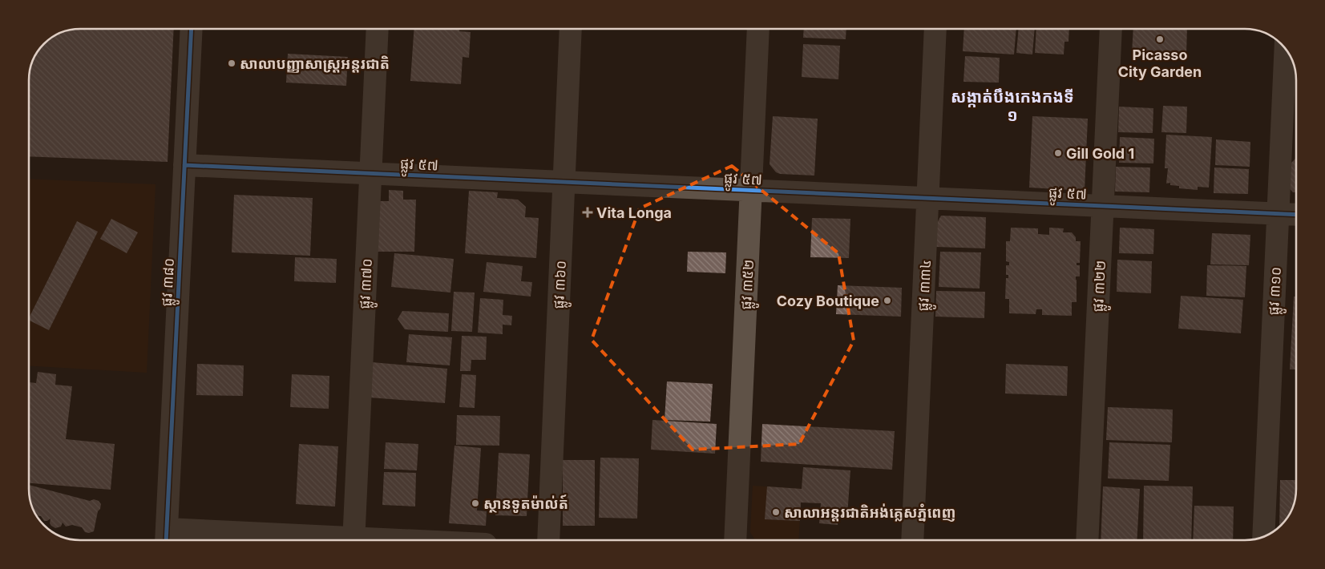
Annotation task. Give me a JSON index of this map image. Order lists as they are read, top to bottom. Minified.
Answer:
{"streets":{"street":["ផ្លូវ ៥៧","ផ្លូវ ៣៨០","ផ្លូវ ៣៧០","ផ្លូវ ៣៦០","ផ្លូវ ៣៥២","ផ្លូវ ៣៣៤","ផ្លូវ ៣២២","ផ្លូវ ៣១០"]},"crossings":[["ផ្លូវ ៥៧","ផ្លូវ ៣៨០"],["ផ្លូវ ៥៧","ផ្លូវ ៣៧០"],["ផ្លូវ ៥៧","ផ្លូវ ៣៦០"],["ផ្លូវ ៥៧","ផ្លូវ ៣៥២"],["ផ្លូវ ៥៧","ផ្លូវ ៣៣៤"],["ផ្លូវ ៥៧","ផ្លូវ ៣២២"],["ផ្លូវ ៥៧","ផ្លូវ ៣១០"]],"districts":["សង្កាត់បឹងកេងកងទី ១"],"places":{"other":["Picasso City Garden","សាលាបញ្ញាសាស្ត្រអន្តរជាតិ","Gill Gold 1","Cozy Boutique","ស្ថានទូតម៉ាល់ត៍","សាលាអន្តរជាតិអង់គ្លេសភ្នំពេញ"],"health":["Vita Longa"]}}
